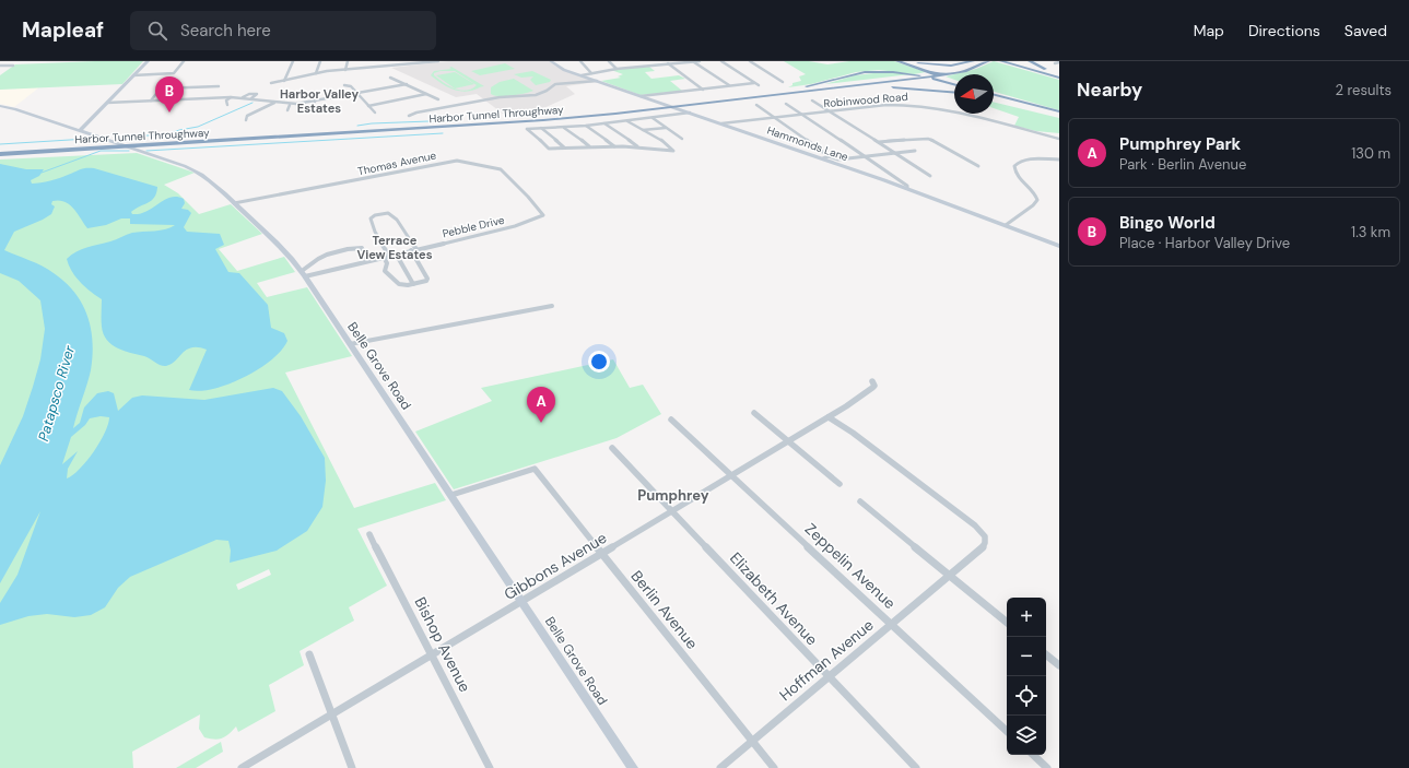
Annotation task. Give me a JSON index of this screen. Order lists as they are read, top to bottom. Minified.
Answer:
{"streets":{"highway":["Harbor Tunnel Throughway"],"main road":["Hammonds Lane","Belle Grove Road"],"street":["Robinwood Road","Thomas Avenue","Pebble Drive","Gibbons Avenue","Zeppelin Avenue","Elizabeth Avenue","Berlin Avenue","Bishop Avenue","Hoffman Avenue"]},"crossings":[["Robinwood Road","Hammonds Lane"],["Thomas Avenue","Pebble Drive"],["Thomas Avenue","Belle Grove Road"],["Pebble Drive","Belle Grove Road"],["Belle Grove Road","Gibbons Avenue"],["Belle Grove Road","Berlin Avenue"],["Gibbons Avenue","Zeppelin Avenue"],["Gibbons Avenue","Elizabeth Avenue"],["Gibbons Avenue","Berlin Avenue"],["Gibbons Avenue","Bishop Avenue"],["Gibbons Avenue","Hoffman Avenue"],["Zeppelin Avenue","Hoffman Avenue"],["Elizabeth Avenue","Hoffman Avenue"],["Berlin Avenue","Hoffman Avenue"]],"districts":["Harbor Valley Estates","Terrace View Estates","Pumphrey"],"water":["Patapsco River"],"north":"left","page":{"header":"Mapleaf","search":"Search here","nav":["Map","Directions","Saved"],"heading":["Nearby","2 results"],"pins":["B","A"],"list":[{"mark":"A","name":"Pumphrey Park","note":"Park · Berlin Avenue","value":"130 m"},{"mark":"B","name":"Bingo World","note":"Place · Harbor Valley Drive","value":"1.3 km"}],"map_buttons":["+","−"]}}
